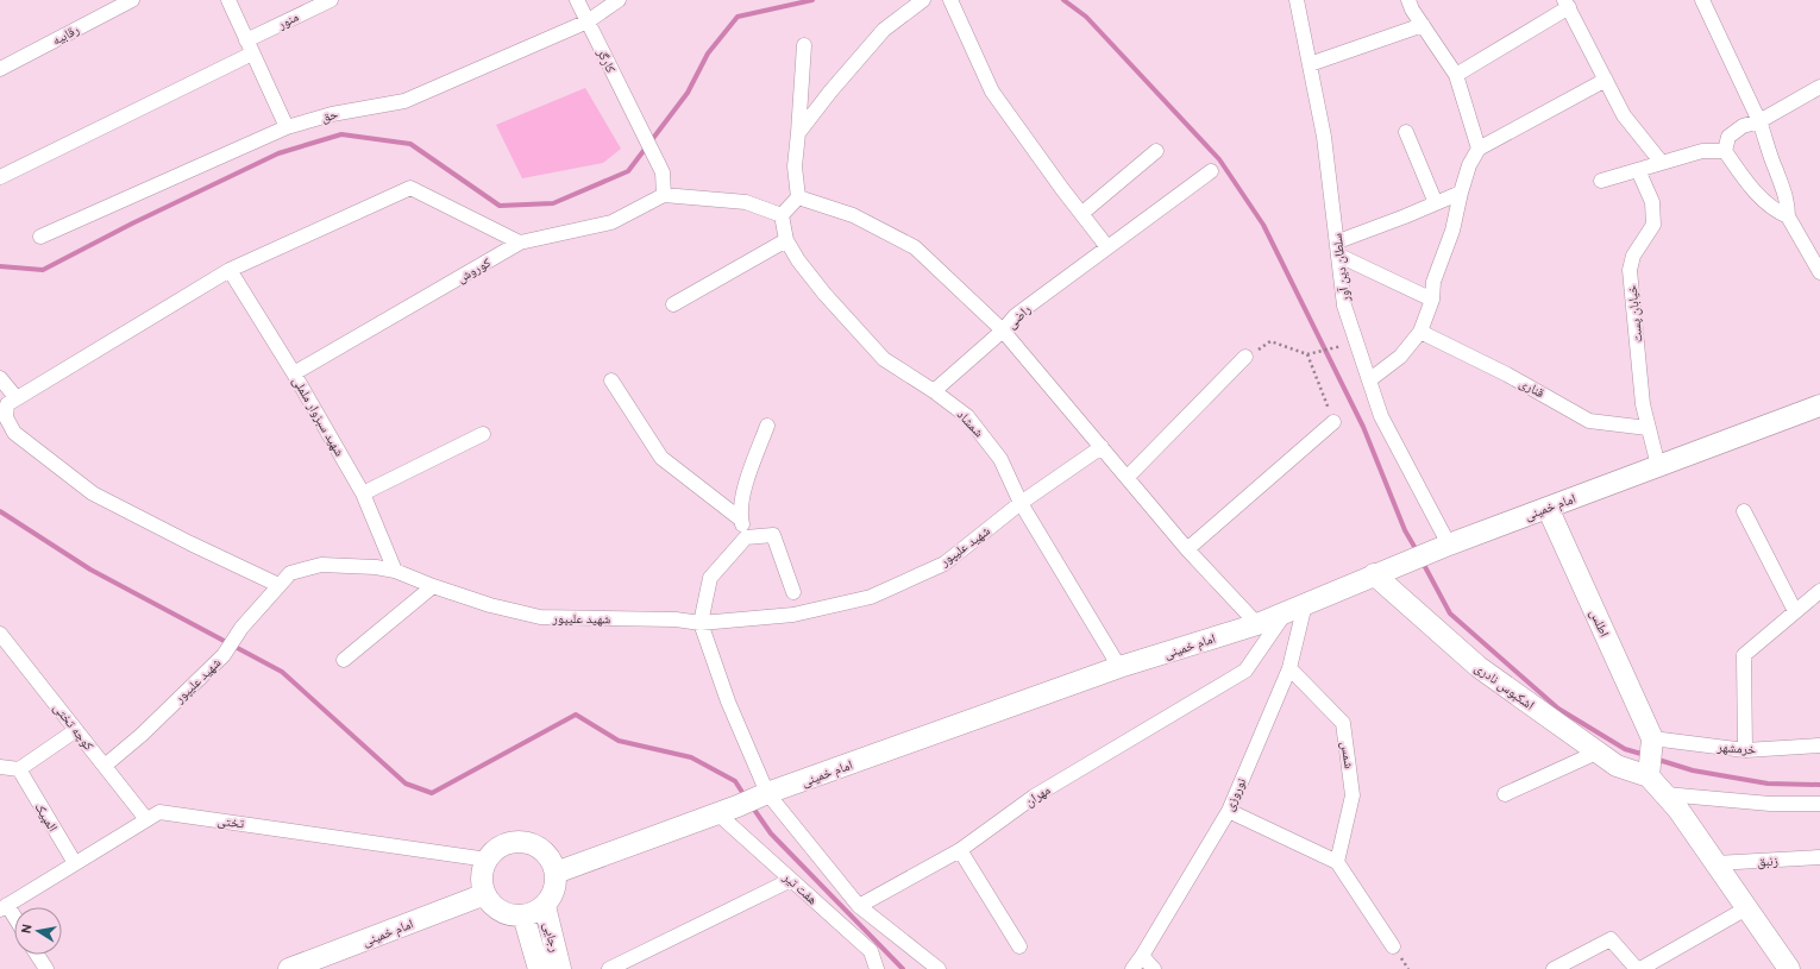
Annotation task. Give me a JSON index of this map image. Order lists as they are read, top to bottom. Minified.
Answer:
{"streets":{"main road":["امام خمینی","اطلس","اشکبوس نادری","رجایی"],"street":["منور","رقابیه","کارگر","حق","سلطان دین آور","کوروش","خیابان پست","راضی","قناری","شهید سبزوار ململی","شمشاد","شهید علیپور","کوچه تختی","خرمشهر","شمس","نوروزی","مهران","المپیک","تختی","زنبق","هفت تیر"]},"crossings":[["کارگر","حق"],["کارگر","کوروش"],["سلطان دین آور","امام خمینی"],["کوروش","شهید سبزوار ململی"],["خیابان پست","قناری"],["خیابان پست","امام خمینی"],["راضی","امام خمینی"],["راضی","شهید علیپور"],["شهید سبزوار ململی","شهید علیپور"],["شمشاد","امام خمینی"],["شمشاد","شهید علیپور"],["امام خمینی","اطلس"],["امام خمینی","اشکبوس نادری"],["امام خمینی","نوروزی"],["امام خمینی","مهران"],["امام خمینی","تختی"],["امام خمینی","هفت تیر"],["امام خمینی","رجایی"],["شهید علیپور","کوچه تختی"],["اطلس","خرمشهر"],["کوچه تختی","تختی"],["شمس","نوروزی"],["نوروزی","مهران"],["المپیک","تختی"],["تختی","رجایی"]],"north":"left"}
